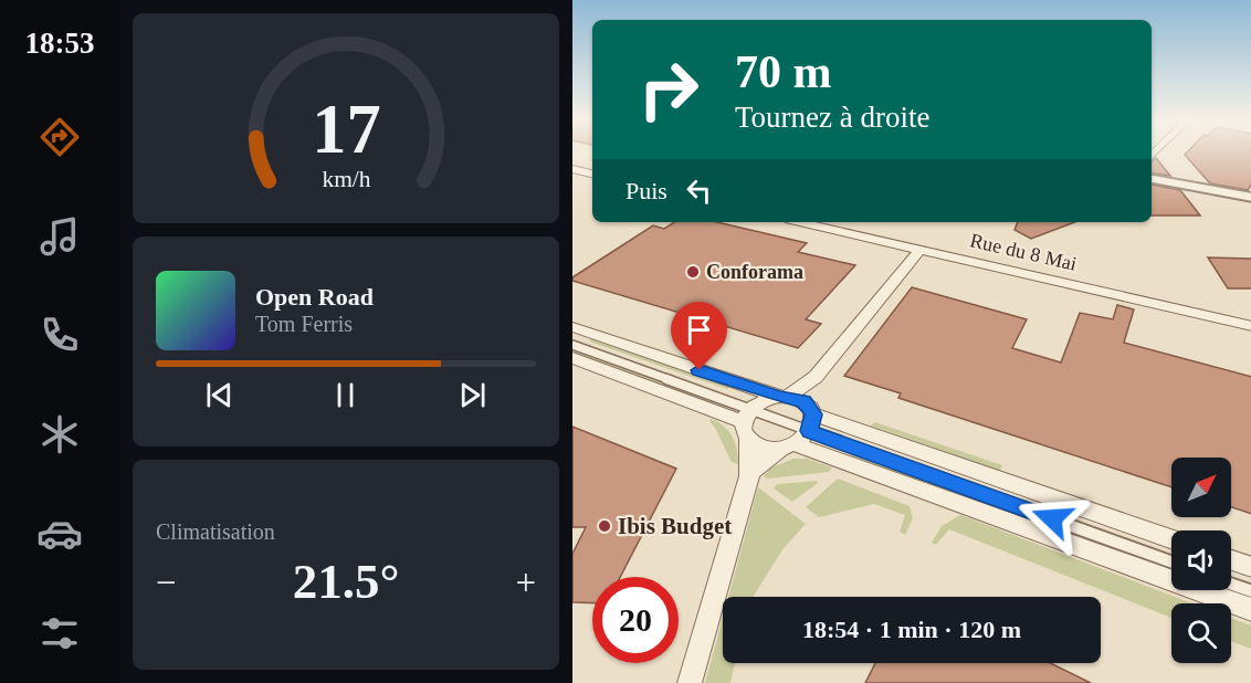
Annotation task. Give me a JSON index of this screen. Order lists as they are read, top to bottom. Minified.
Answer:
{"streets":{"street":["Rue du 8 Mai"]},"places":["Conforama","Ibis Budget"],"north":"top right","page":{"tabs":"18:53","turn":["70 m","Tournez à droite"],"then":"Puis","song":["Open Road","Tom Ferris"],"tile":"Climatisation","heat":["−","21.5°","+"],"limit":"20","trip":"18:54 · 1 min · 120 m","gauge":["17","km/h"]}}
